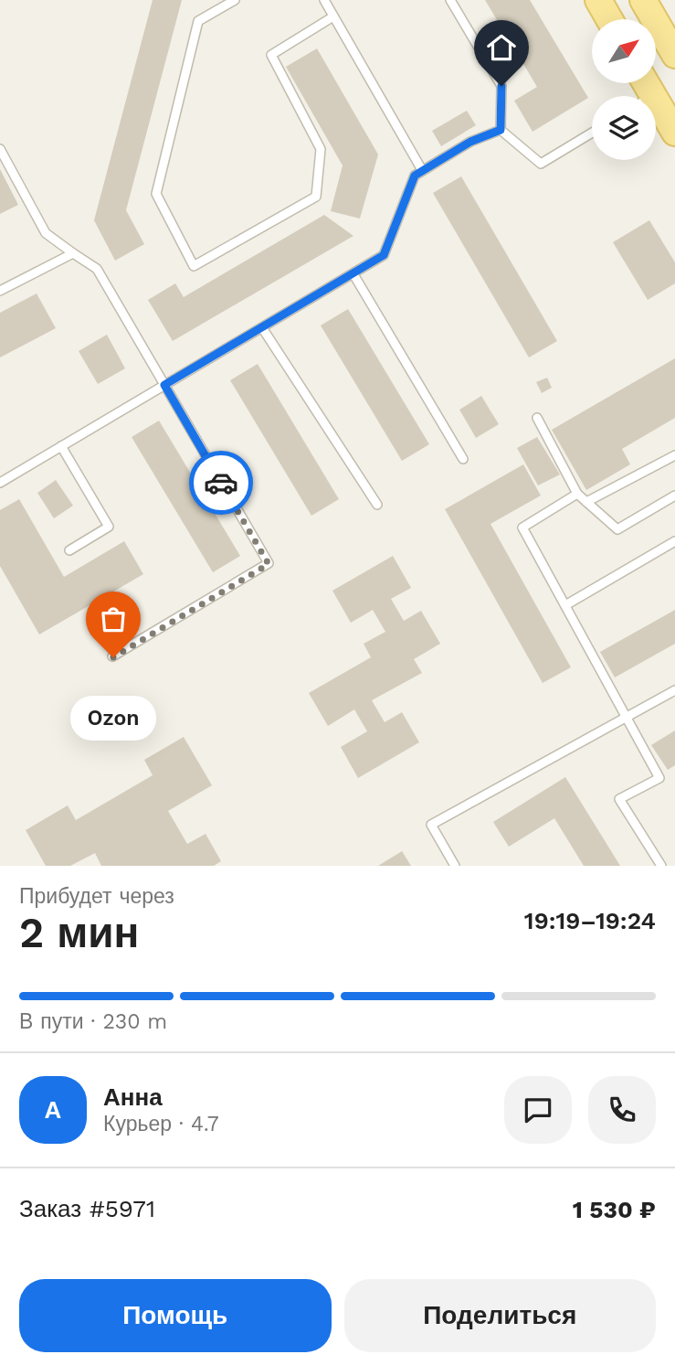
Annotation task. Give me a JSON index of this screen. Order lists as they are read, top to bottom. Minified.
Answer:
{"places":["Ozon"],"north":"top right","page":{"bubble":"Ozon","heading":["2 мин","Прибудет через","19:19–19:24"],"panel":["Анна","Курьер · 4.7","Заказ #5971","1 530 ₽"],"bar":"В пути · 230 m","round":"А","buttons":["Помощь","Поделиться"]}}
